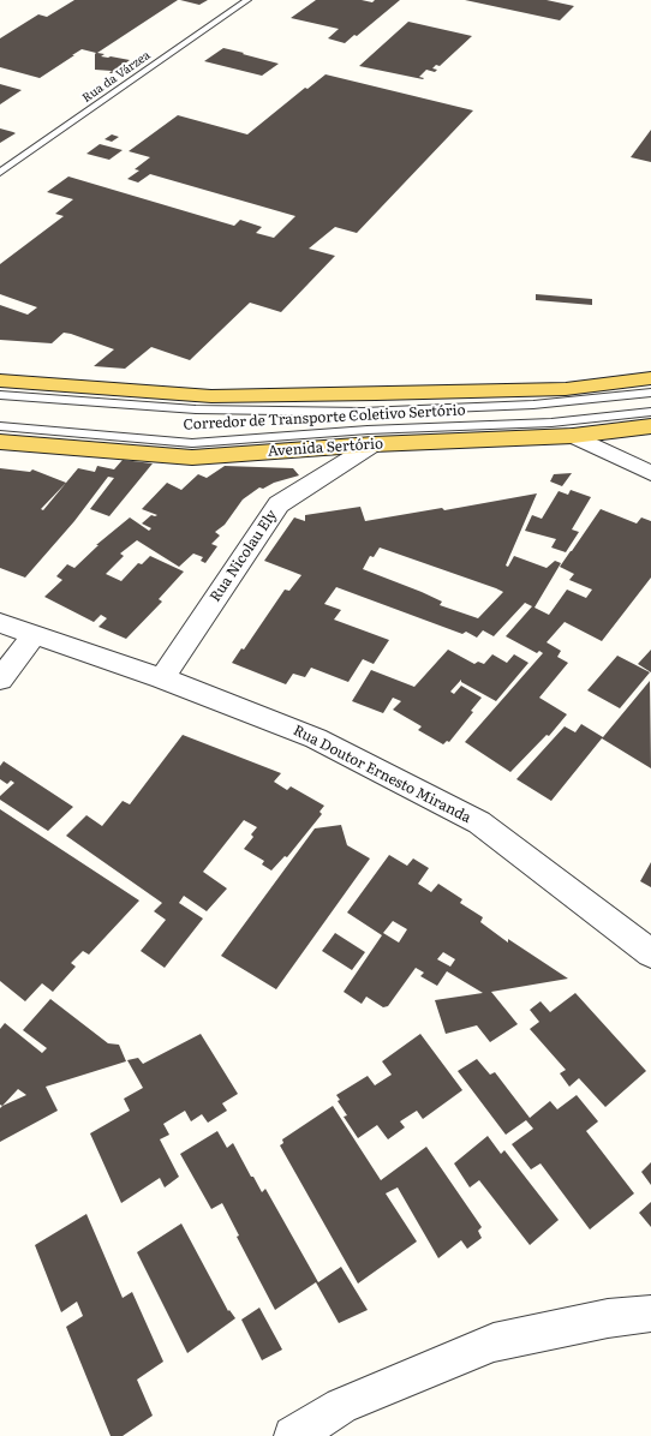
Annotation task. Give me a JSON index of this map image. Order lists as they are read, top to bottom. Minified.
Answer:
{"streets":{"main road":["Avenida Sertório"],"street":["Rua Nicolau Ely","Rua Doutor Ernesto Miranda"],"lane":["Rua da Várzea","Corredor de Transporte Coletivo Sertório"]},"crossings":[["Avenida Sertório","Rua Nicolau Ely"],["Rua Nicolau Ely","Rua Doutor Ernesto Miranda"]]}
